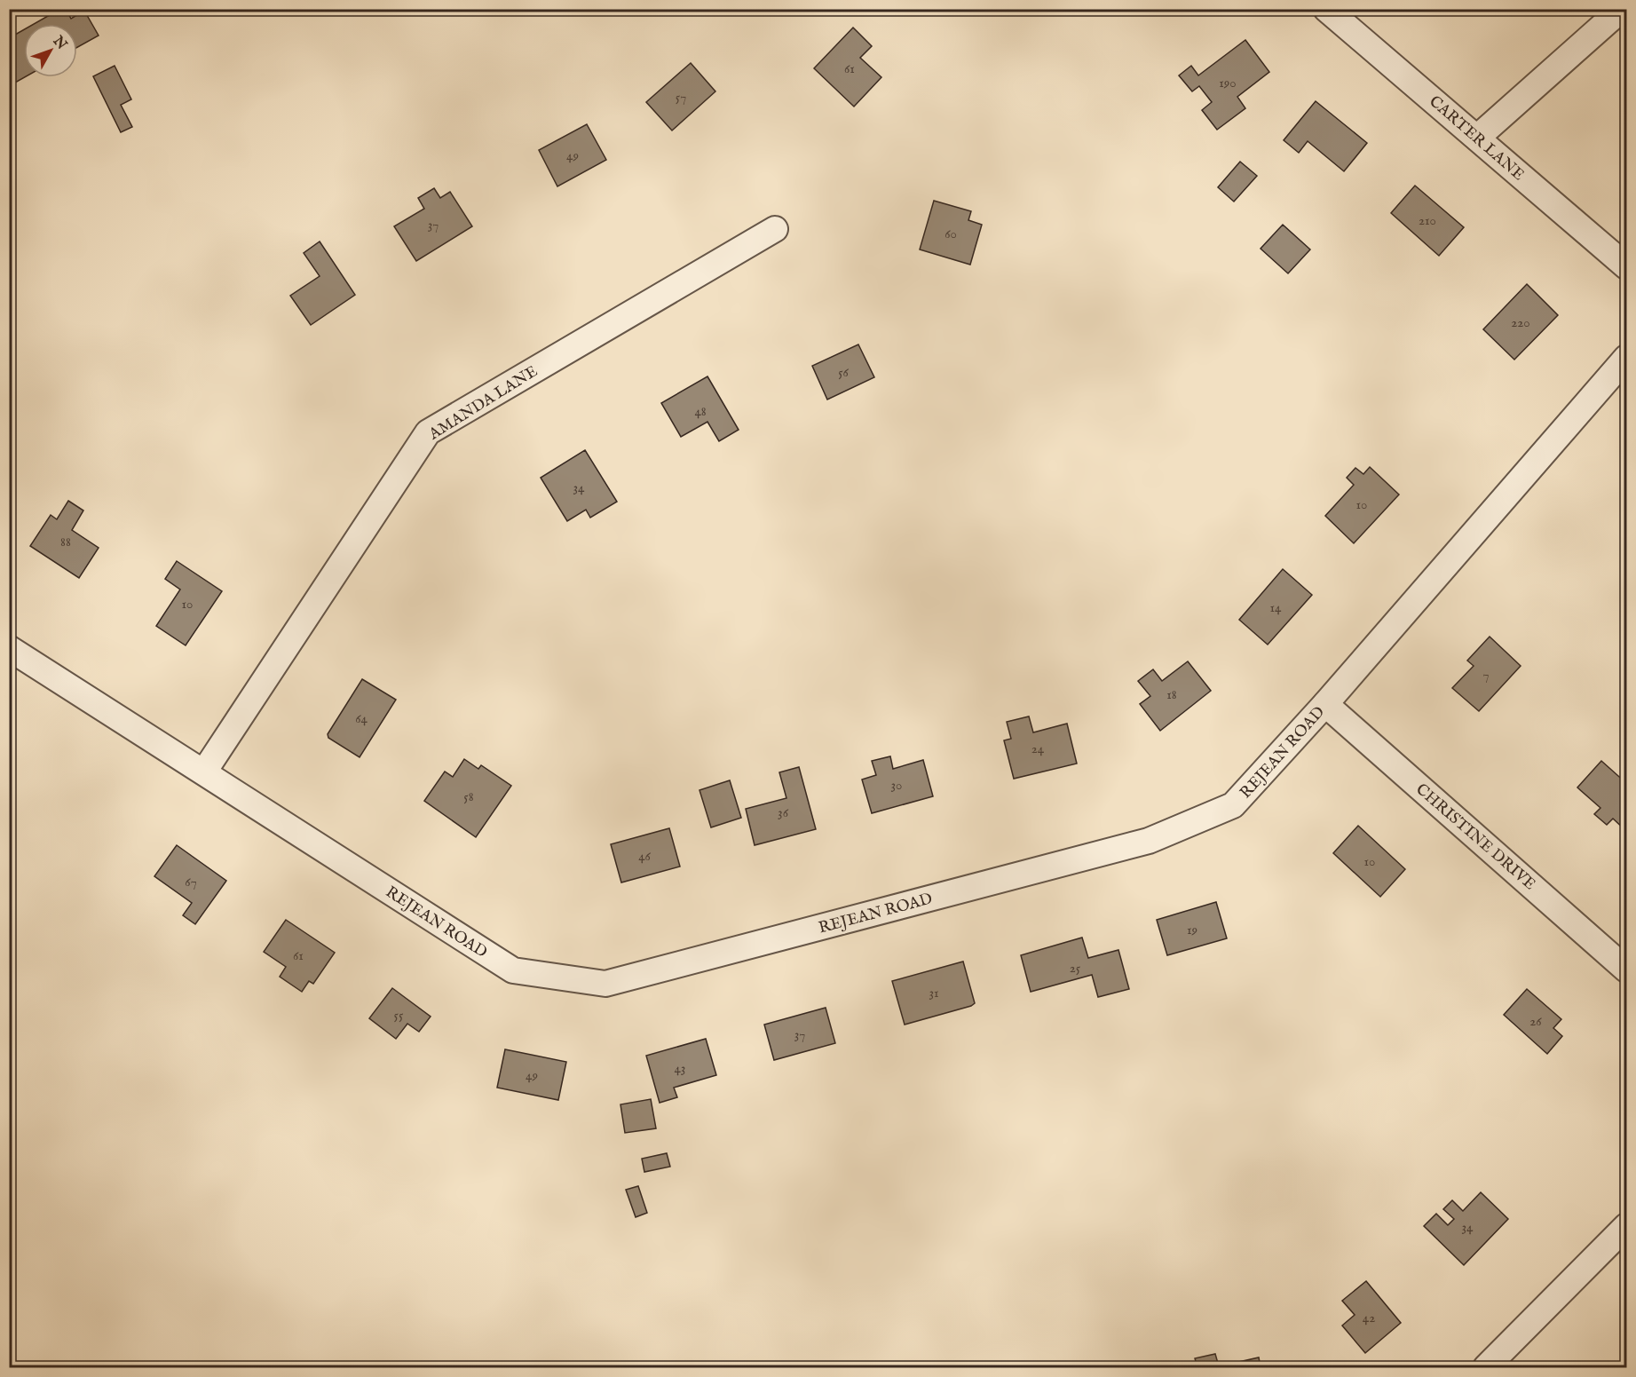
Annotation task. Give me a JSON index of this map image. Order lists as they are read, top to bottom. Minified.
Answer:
{"streets":{"street":["CARTER LANE","AMANDA LANE","REJEAN ROAD","CHRISTINE DRIVE"]},"crossings":[["AMANDA LANE","REJEAN ROAD"],["REJEAN ROAD","CHRISTINE DRIVE"]],"house_numbers":["61","190","57","49","210","37","60","220","56","48","34","10","88","10","14","7","18","64","24","30","58","36","46","10","67","19","61","25","31","55","26","37","43","49","34","42"],"north":"top right"}
